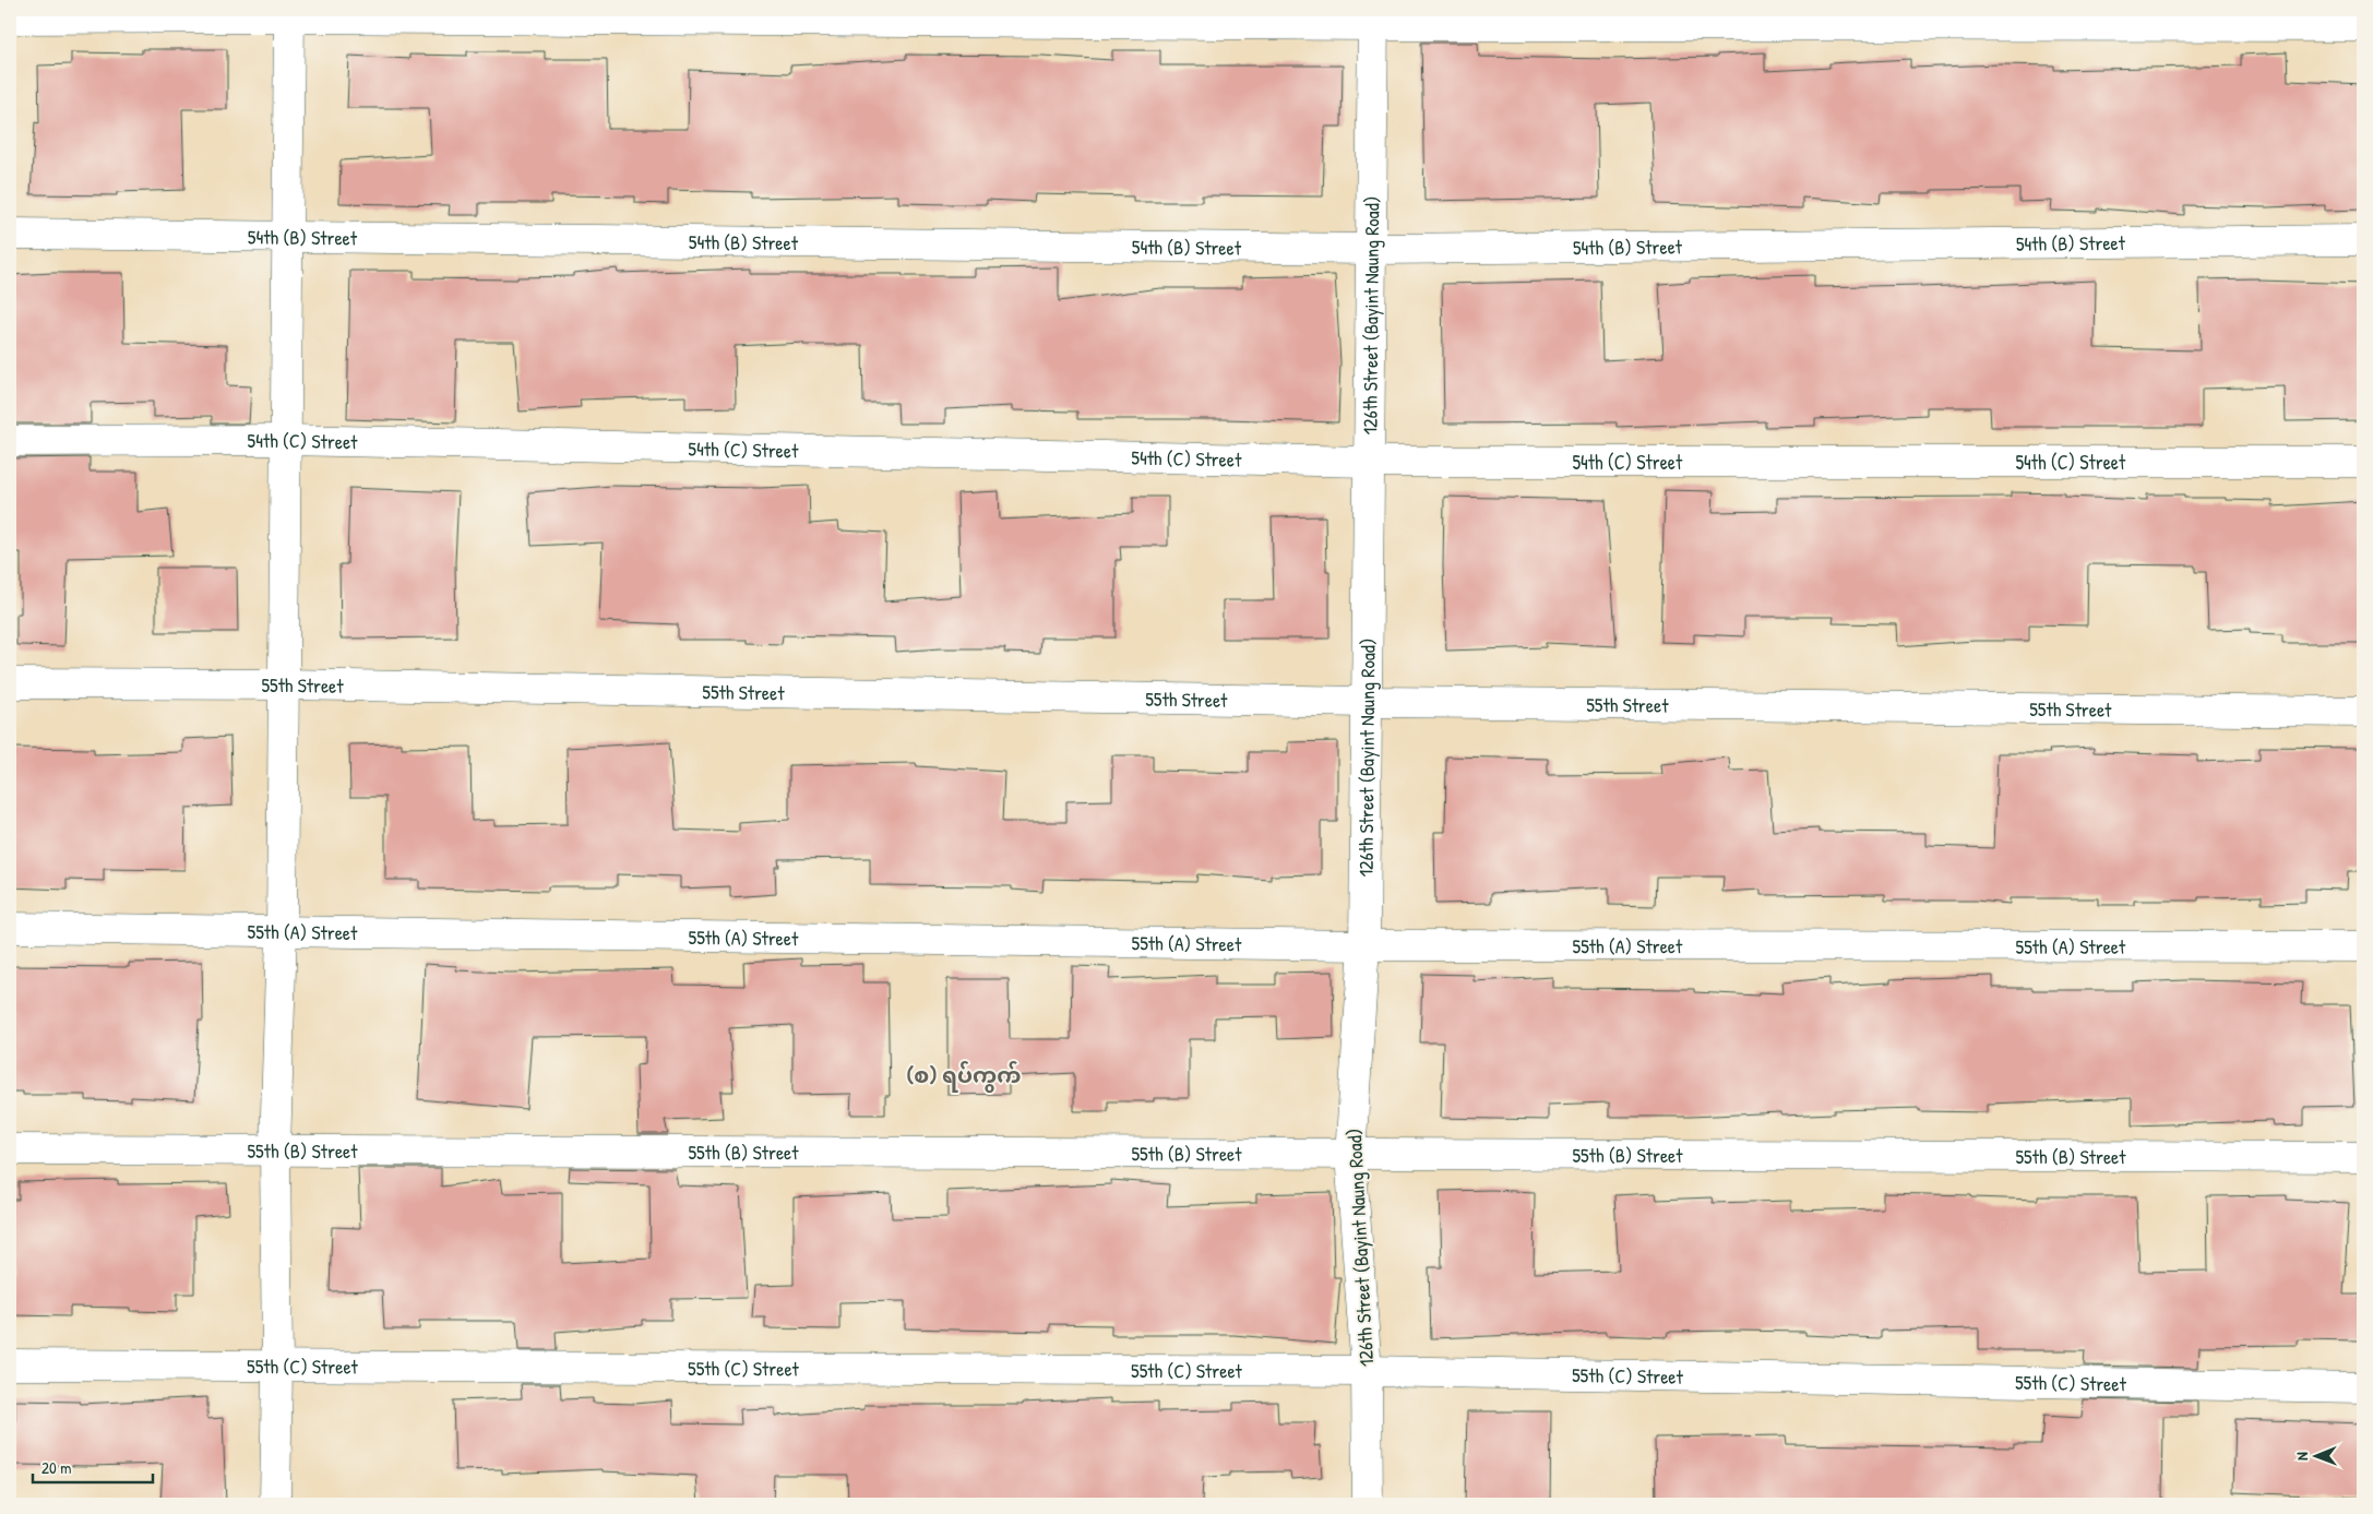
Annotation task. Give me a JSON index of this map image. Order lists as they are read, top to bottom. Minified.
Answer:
{"streets":{"street":["54th (B) Street","126th Street (Bayint Naung Road)","54th (C) Street","55th Street","55th (A) Street","55th (B) Street","55th (C) Street"]},"crossings":[["54th (B) Street","126th Street (Bayint Naung Road)"],["126th Street (Bayint Naung Road)","54th (C) Street"],["126th Street (Bayint Naung Road)","55th Street"],["126th Street (Bayint Naung Road)","55th (A) Street"],["126th Street (Bayint Naung Road)","55th (B) Street"],["126th Street (Bayint Naung Road)","55th (C) Street"]],"districts":["(စ) ရပ်ကွက်"],"scale_bar":"20 m","north":"left"}
